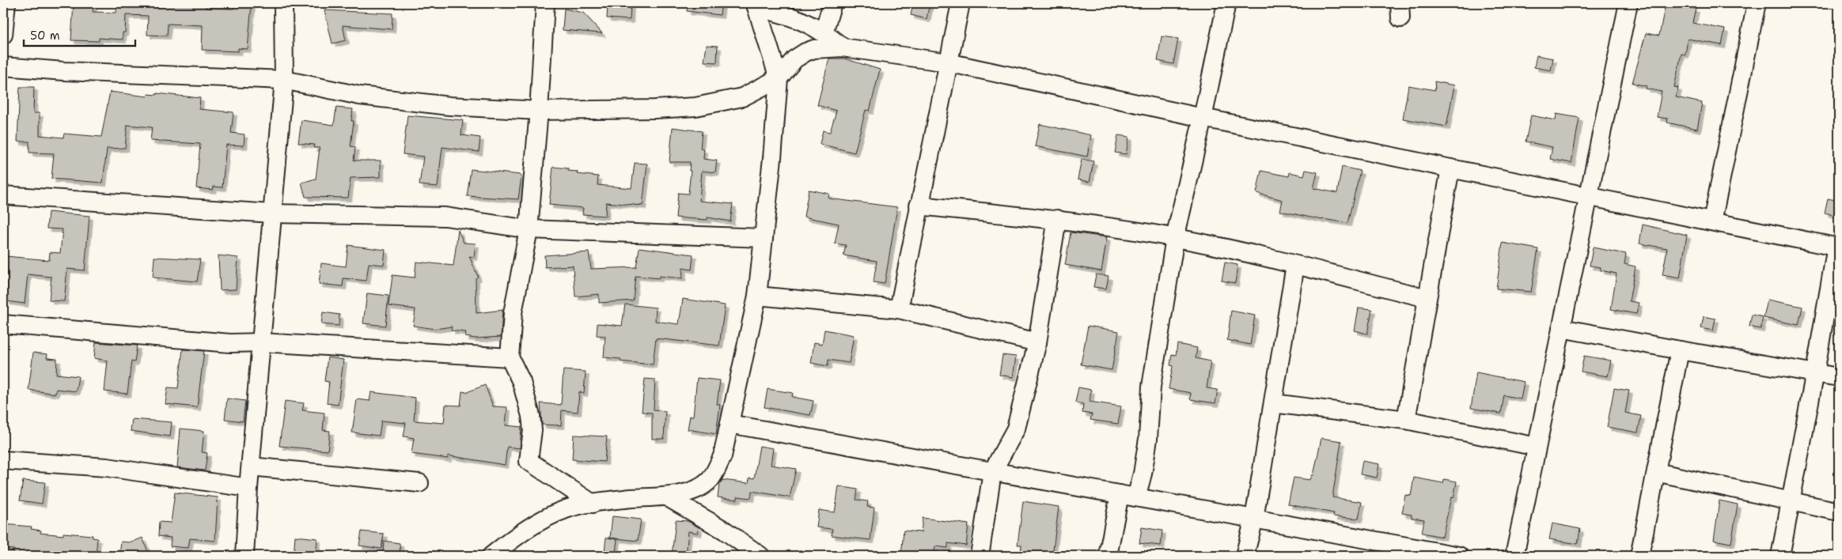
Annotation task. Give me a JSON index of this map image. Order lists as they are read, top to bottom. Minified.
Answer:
{"scale_bar":"50 m"}
